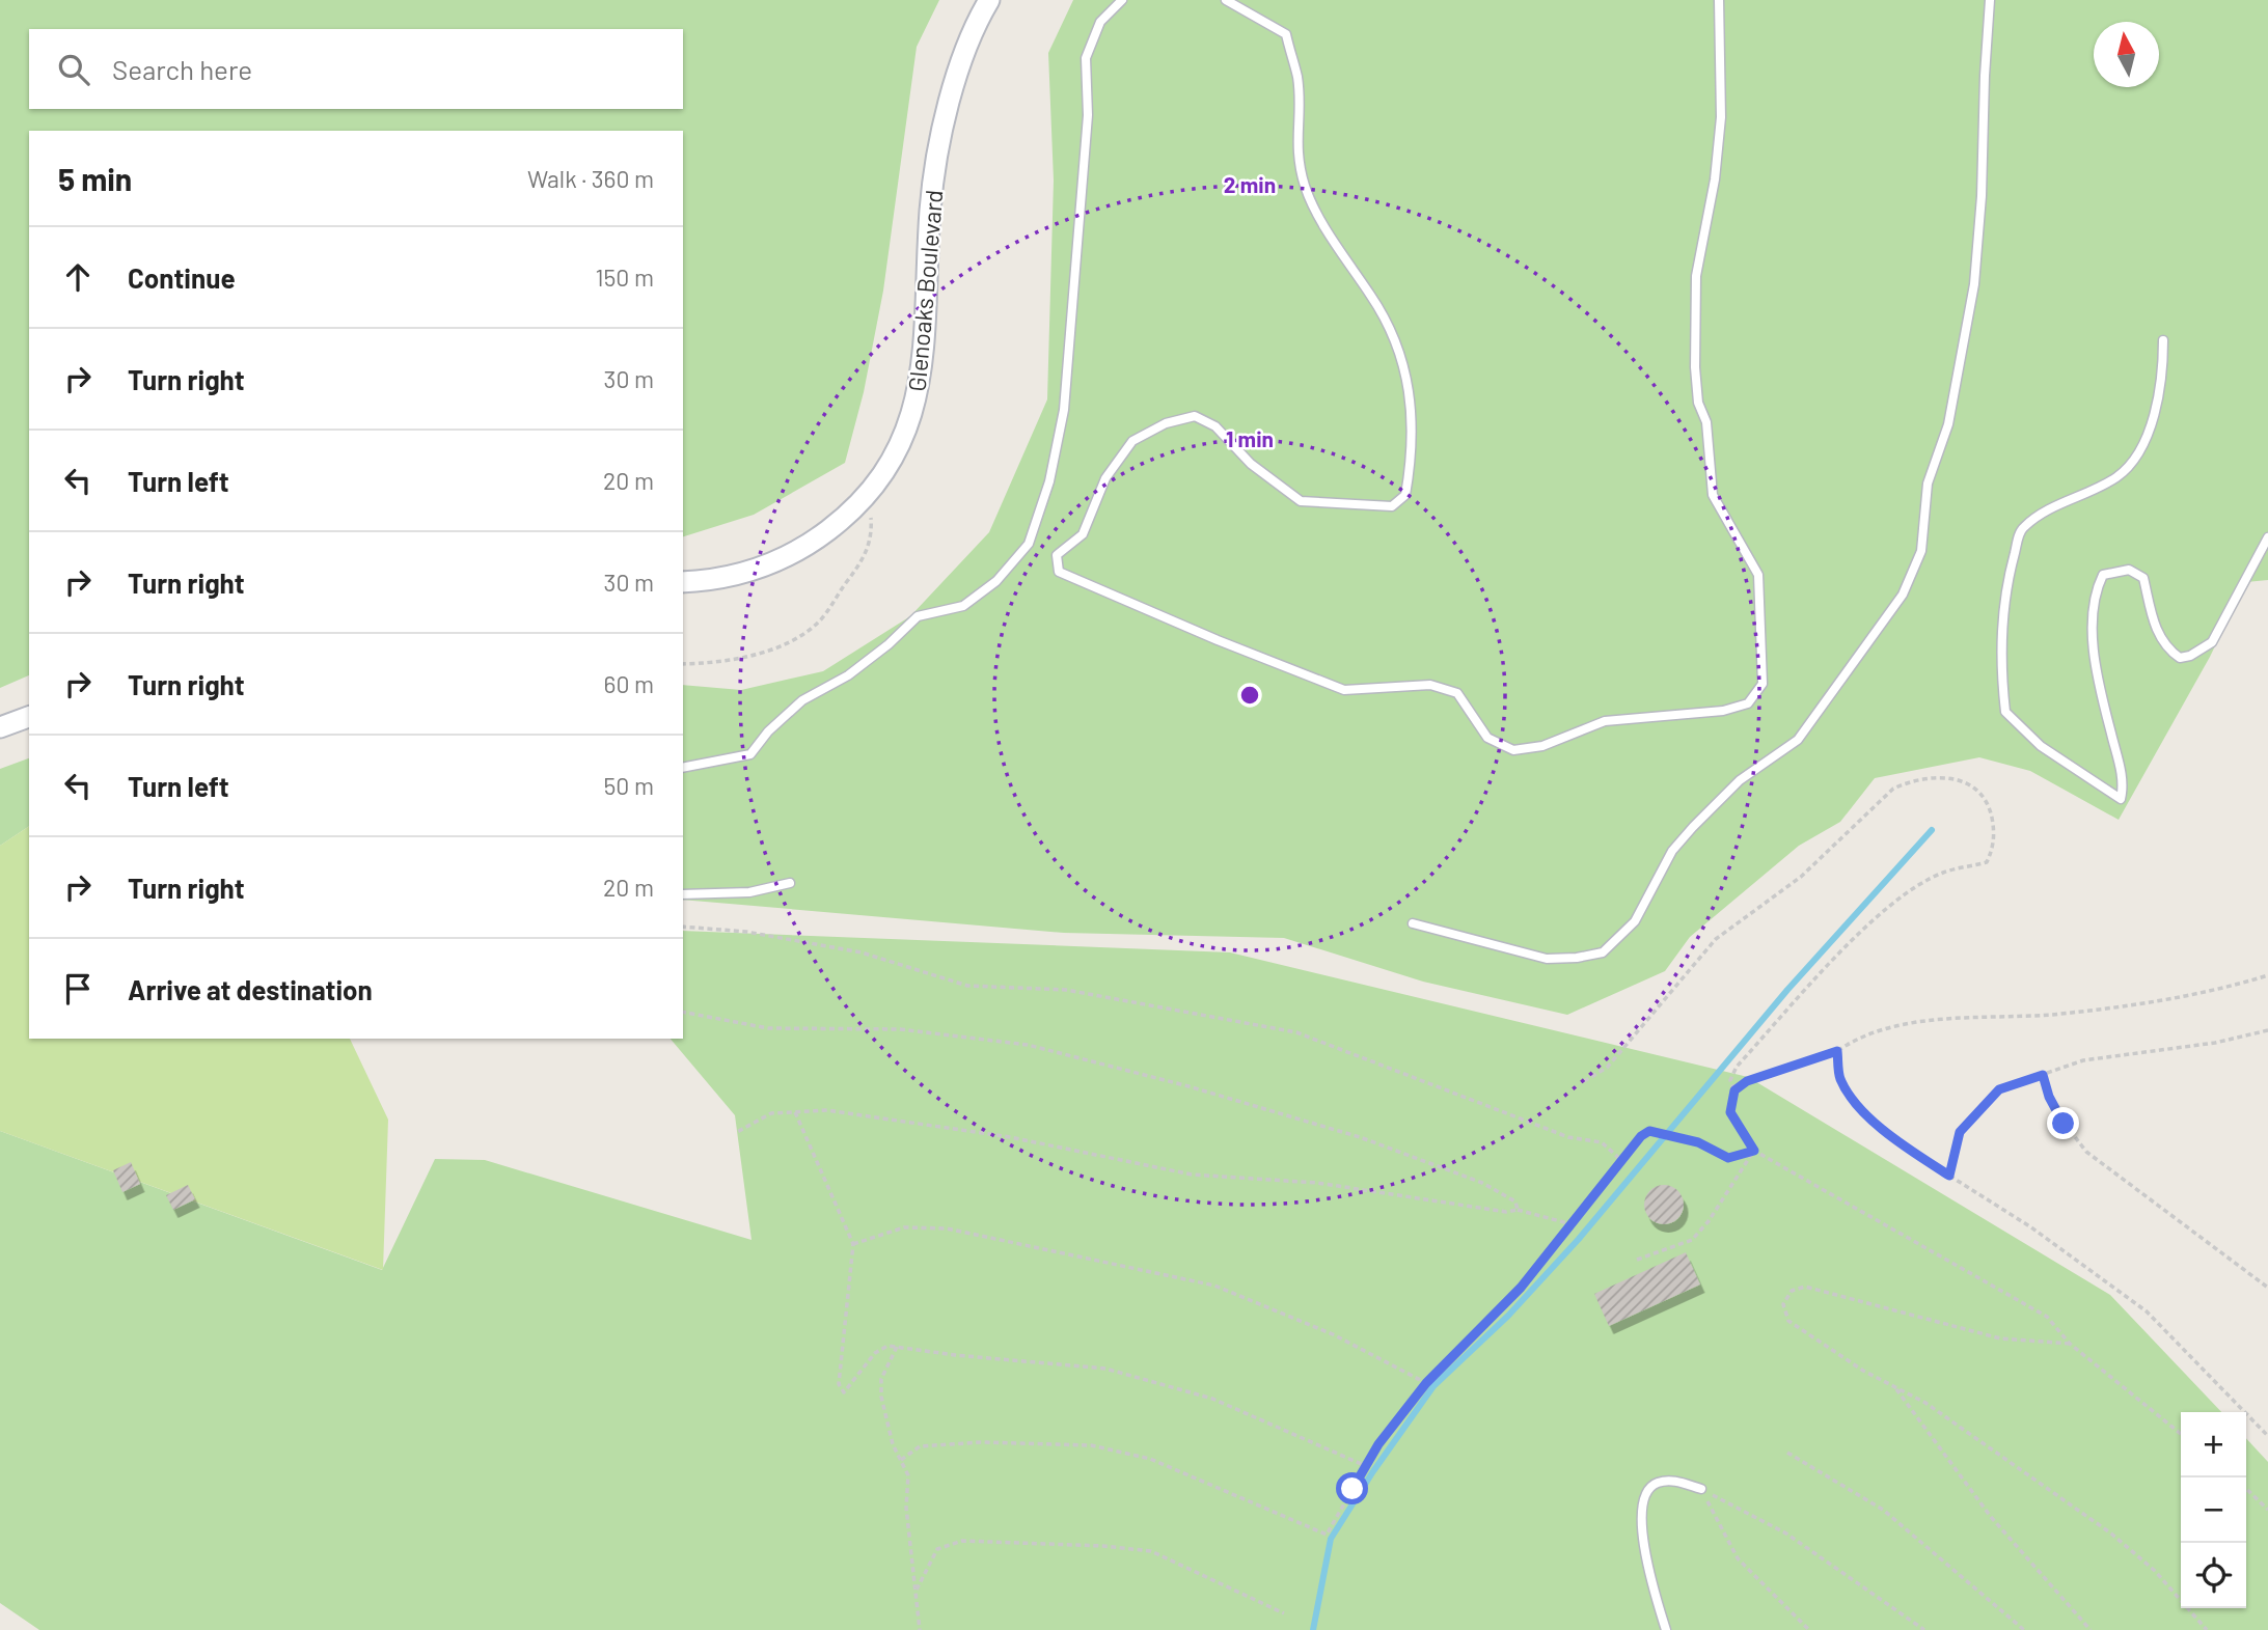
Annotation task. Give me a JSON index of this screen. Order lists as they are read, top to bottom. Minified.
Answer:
{"streets":{"street":["Glenoaks Boulevard"]},"north":"top","page":{"search":"Search here","heading":["5 min","Walk · 360 m"],"list":[["Continue","150 m"],["Turn right","30 m"],["Turn left","20 m"],["Turn right","30 m"],["Turn right","60 m"],["Turn left","50 m"],["Turn right","20 m"],"Arrive at destination"],"map_buttons":["+","−"]},"rings":["2 min","1 min"]}
